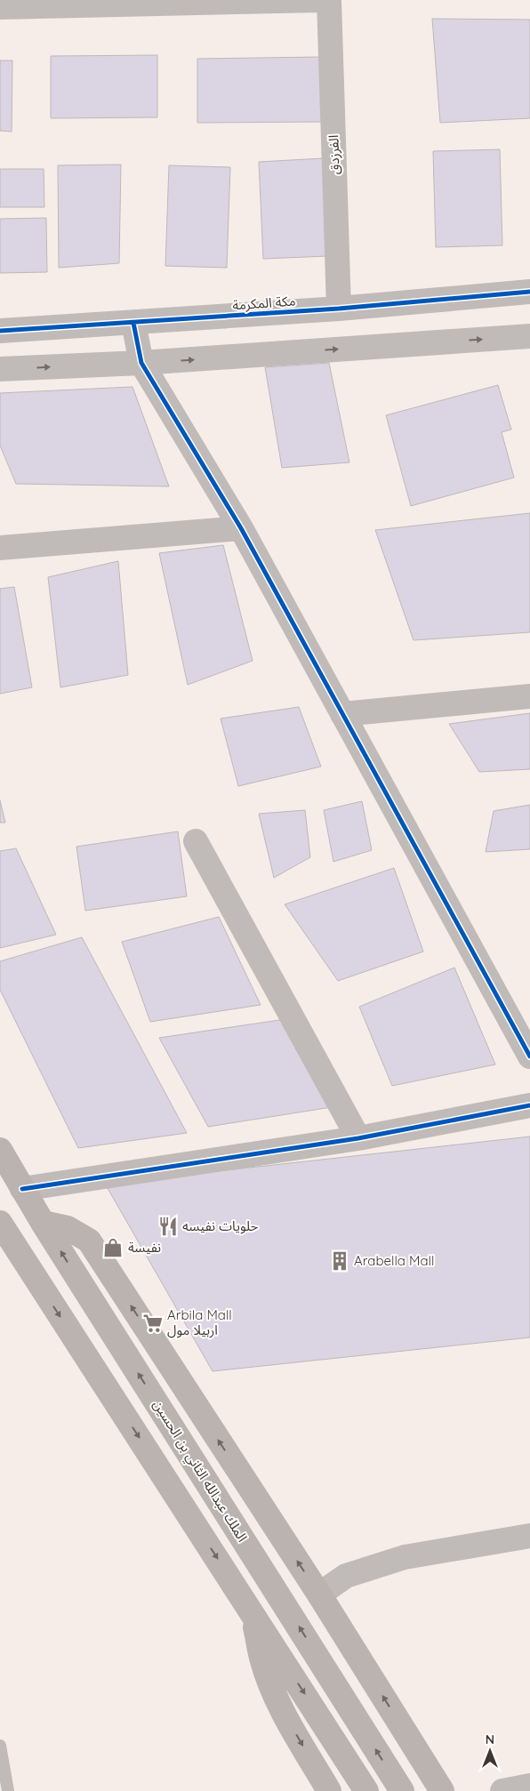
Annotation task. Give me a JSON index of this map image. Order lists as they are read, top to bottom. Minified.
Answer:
{"streets":{"main road":["الملك عبدالله الثاني بن الحسين"],"street":["الفرزدق","مكة المكرمة"]},"crossings":[["الفرزدق","مكة المكرمة"]],"places":{"restaurant":["حلويات نفيسه"],"shop":["نفيسة"],"building":["Arabella Mall"],"supermarket":["Arbila Mall اربيلا مول"]},"north":"top"}
